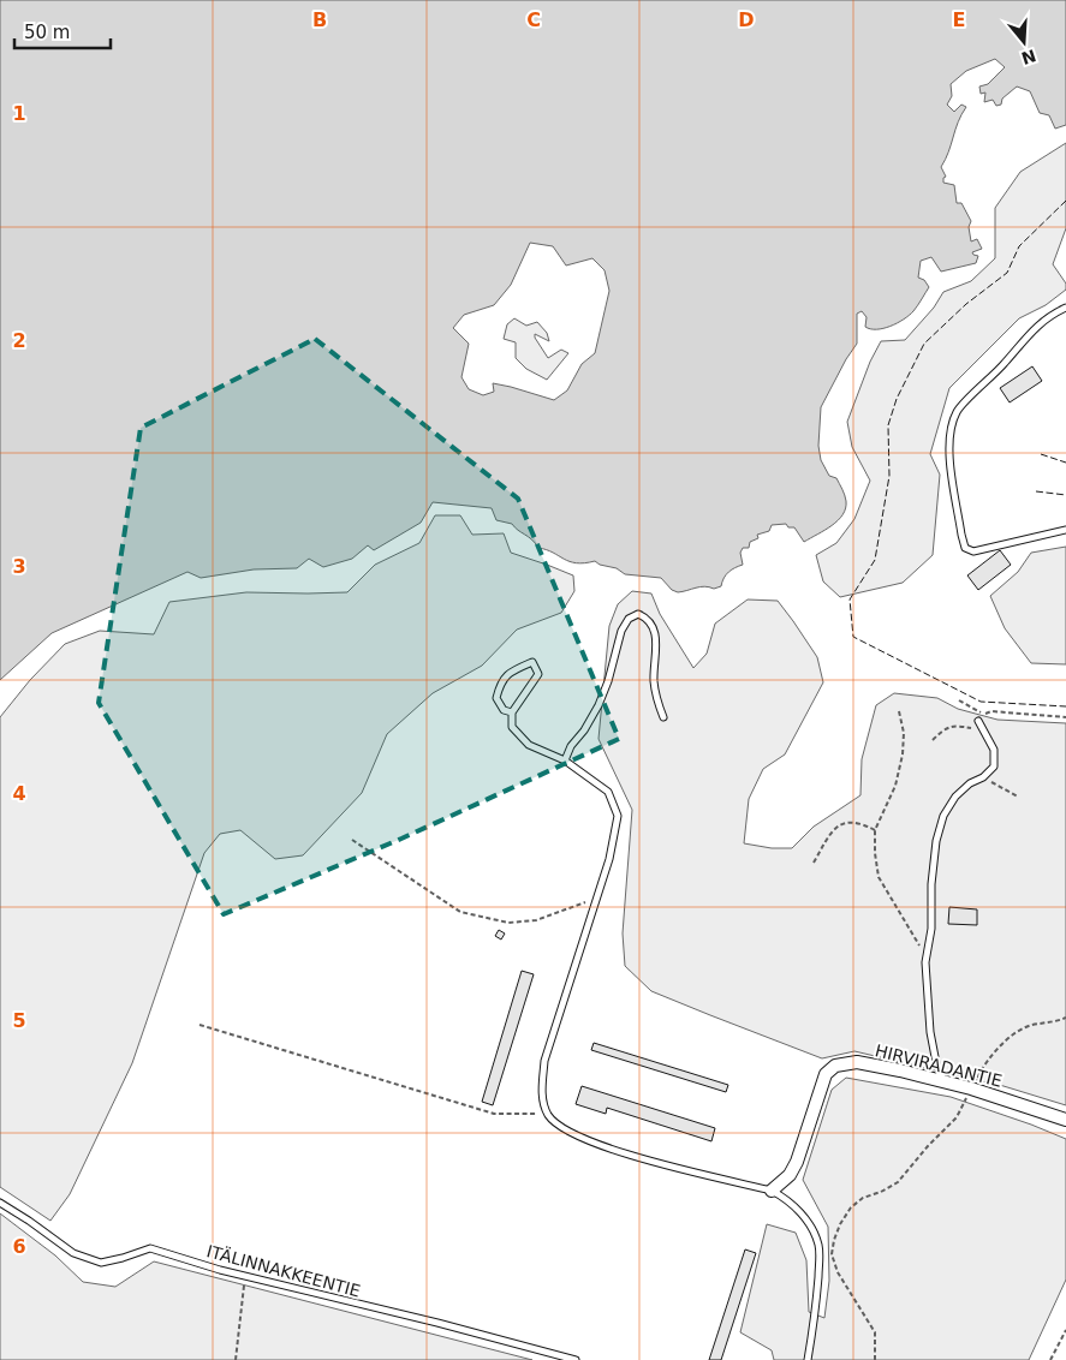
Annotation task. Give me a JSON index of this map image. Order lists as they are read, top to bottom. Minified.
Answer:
{"streets":{"street":["HIRVIRADANTIE"],"lane":["ITÄLINNAKKEENTIE"]},"scale_bar":"50 m","north":"bottom","grid":{"columns":["B","C","D","E"],"rows":["1","2","3","4","5","6"]}}
